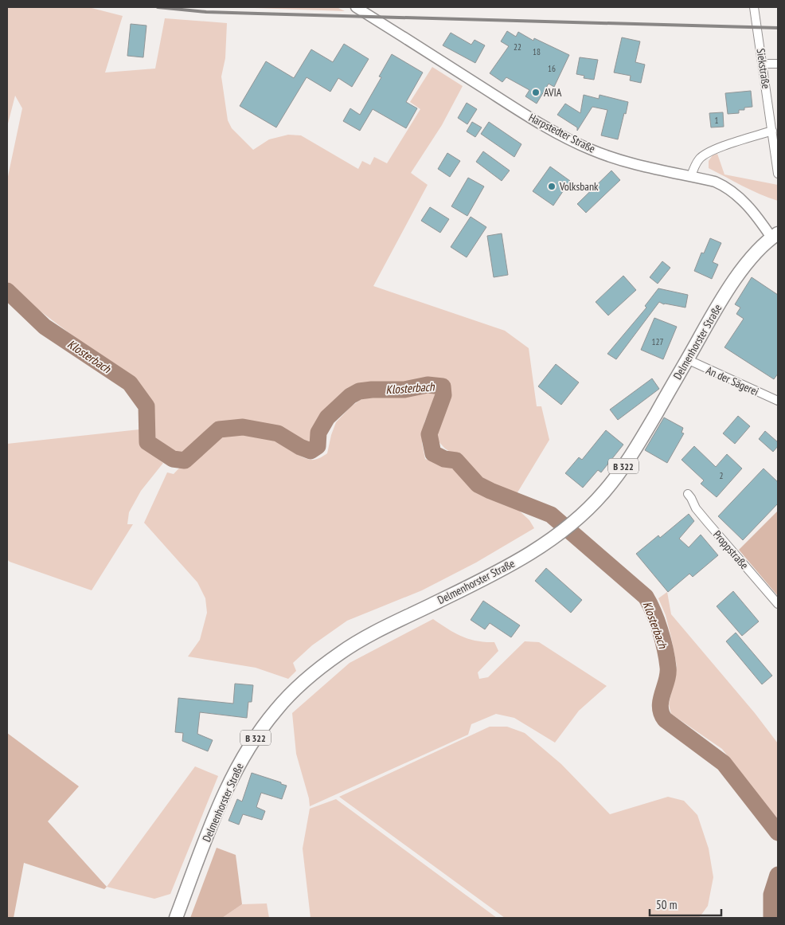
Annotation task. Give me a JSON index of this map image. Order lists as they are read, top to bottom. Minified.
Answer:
{"streets":{"main road":["Delmenhorster Straße","B 322"],"street":["Siekstraße","Harpstedter Straße","An der Sägerei","Proppstraße"]},"crossings":[["Harpstedter Straße","Delmenhorster Straße"],["Delmenhorster Straße","An der Sägerei"]],"water":["Klosterbach"],"places":["AVIA","Volksbank"],"house_numbers":["22","18","16","1","127","2"],"scale_bar":"50 m"}
